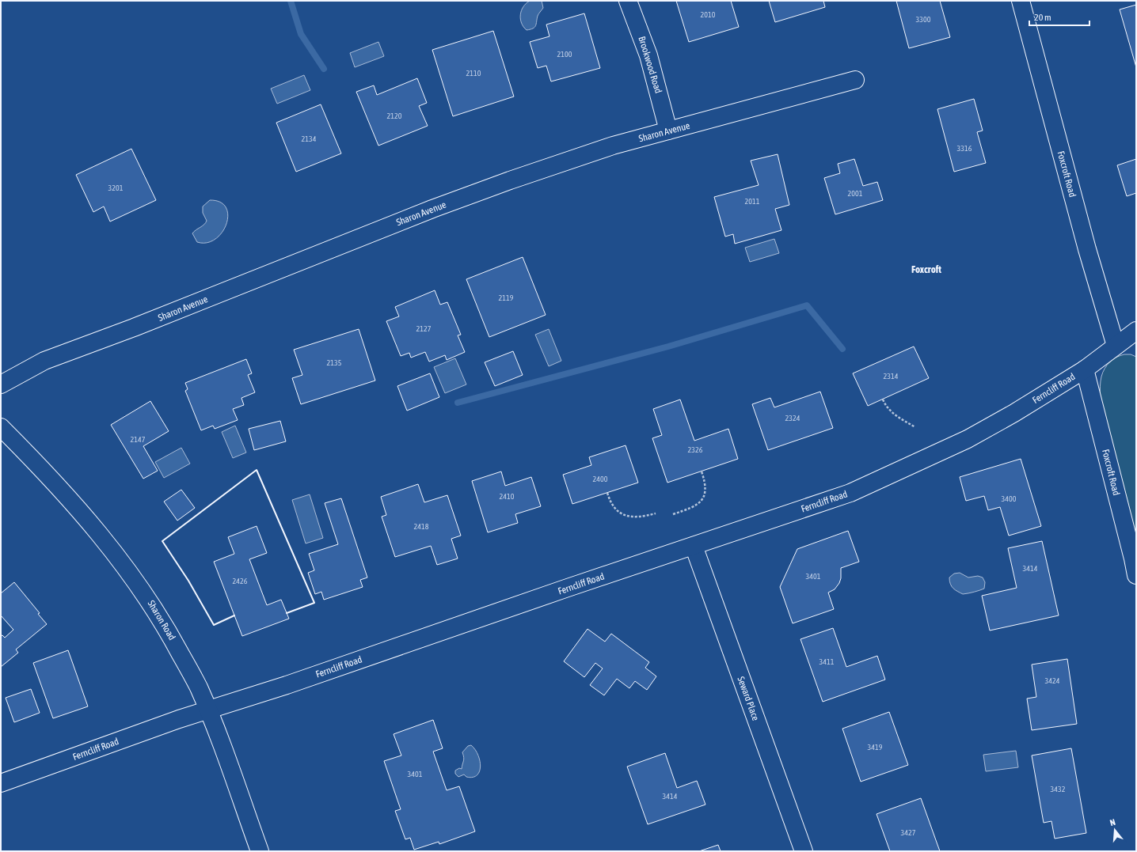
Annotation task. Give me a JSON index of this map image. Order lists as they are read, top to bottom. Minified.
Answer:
{"streets":{"street":["Brookwood Road","Sharon Avenue","Foxcroft Road","Ferncliff Road","Sharon Road","Seward Place"]},"crossings":[["Brookwood Road","Sharon Avenue"],["Foxcroft Road","Ferncliff Road"],["Ferncliff Road","Sharon Road"],["Ferncliff Road","Seward Place"]],"districts":["Foxcroft"],"house_numbers":["2010","3300","2100","2110","2120","2134","3316","3201","2001","2011","2119","2127","2135","2314","2324","2147","2326","2400","2410","3400","2418","3414","3401","2426","3411","3424","3419","3401","3432","3414","3427"],"scale_bar":"20 m","north":"top"}
